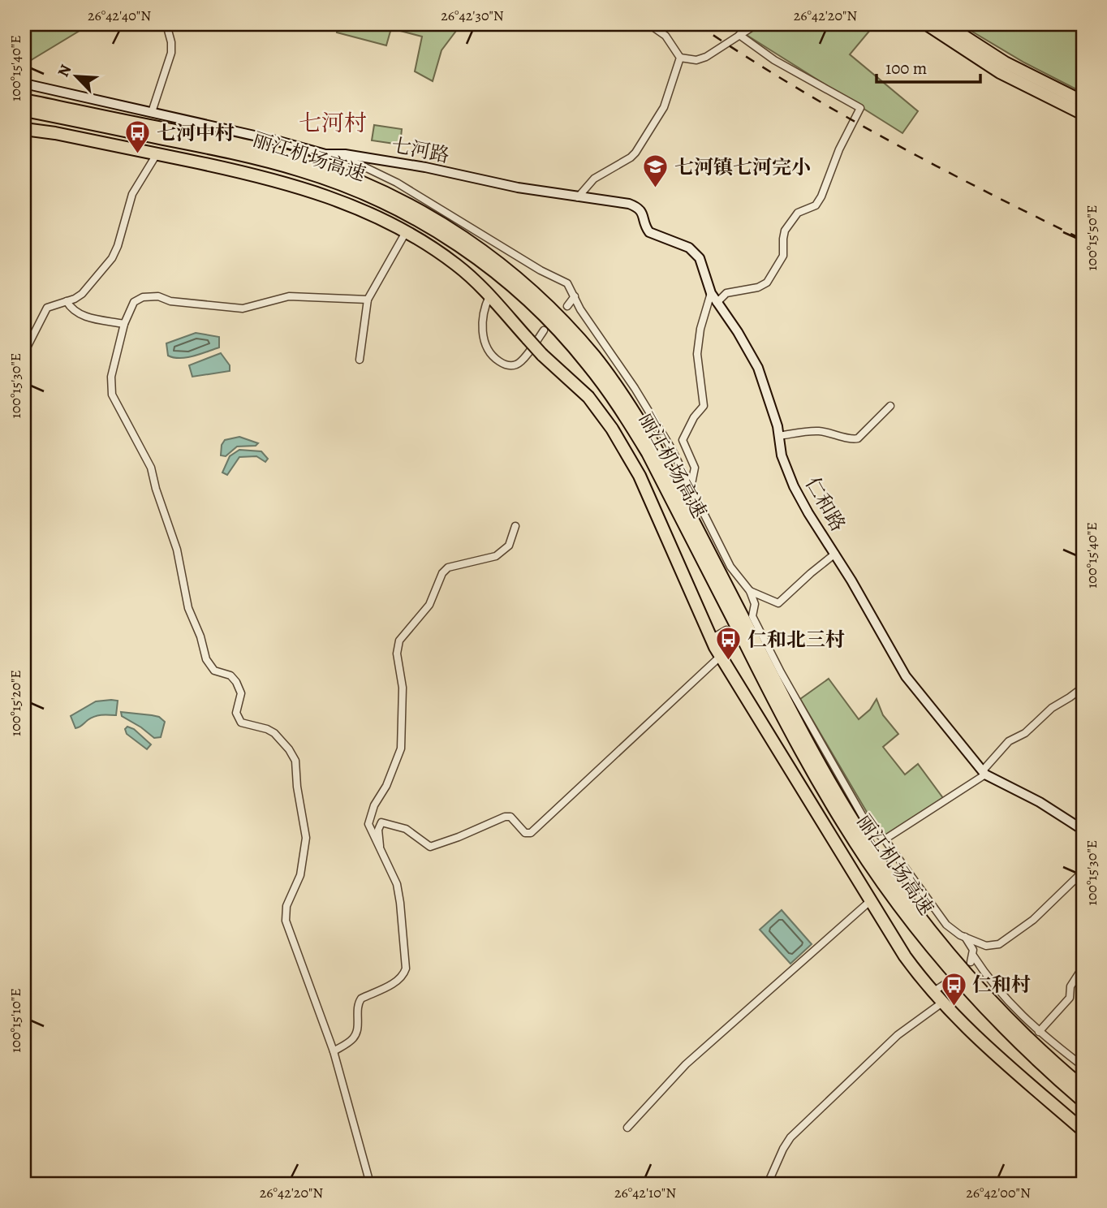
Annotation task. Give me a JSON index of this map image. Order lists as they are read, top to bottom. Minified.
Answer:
{"streets":{"highway":["丽江机场高速"],"street":["七河路","仁和路"]},"crossings":[["七河路","仁和路"]],"districts":["七河村"],"places":{"bus stop":["七河中村","仁和北三村","仁和村"],"school or university":["七河镇七河完小"]},"scale_bar":"100 m","north":"top left","coordinates":["26°42'40\"N","26°42'30\"N","26°42'20\"N","100°15'40\"E","100°15'50\"E","100°15'30\"E","100°15'20\"E","100°15'10\"E","26°42'10\"N","26°42'00\"N"]}
